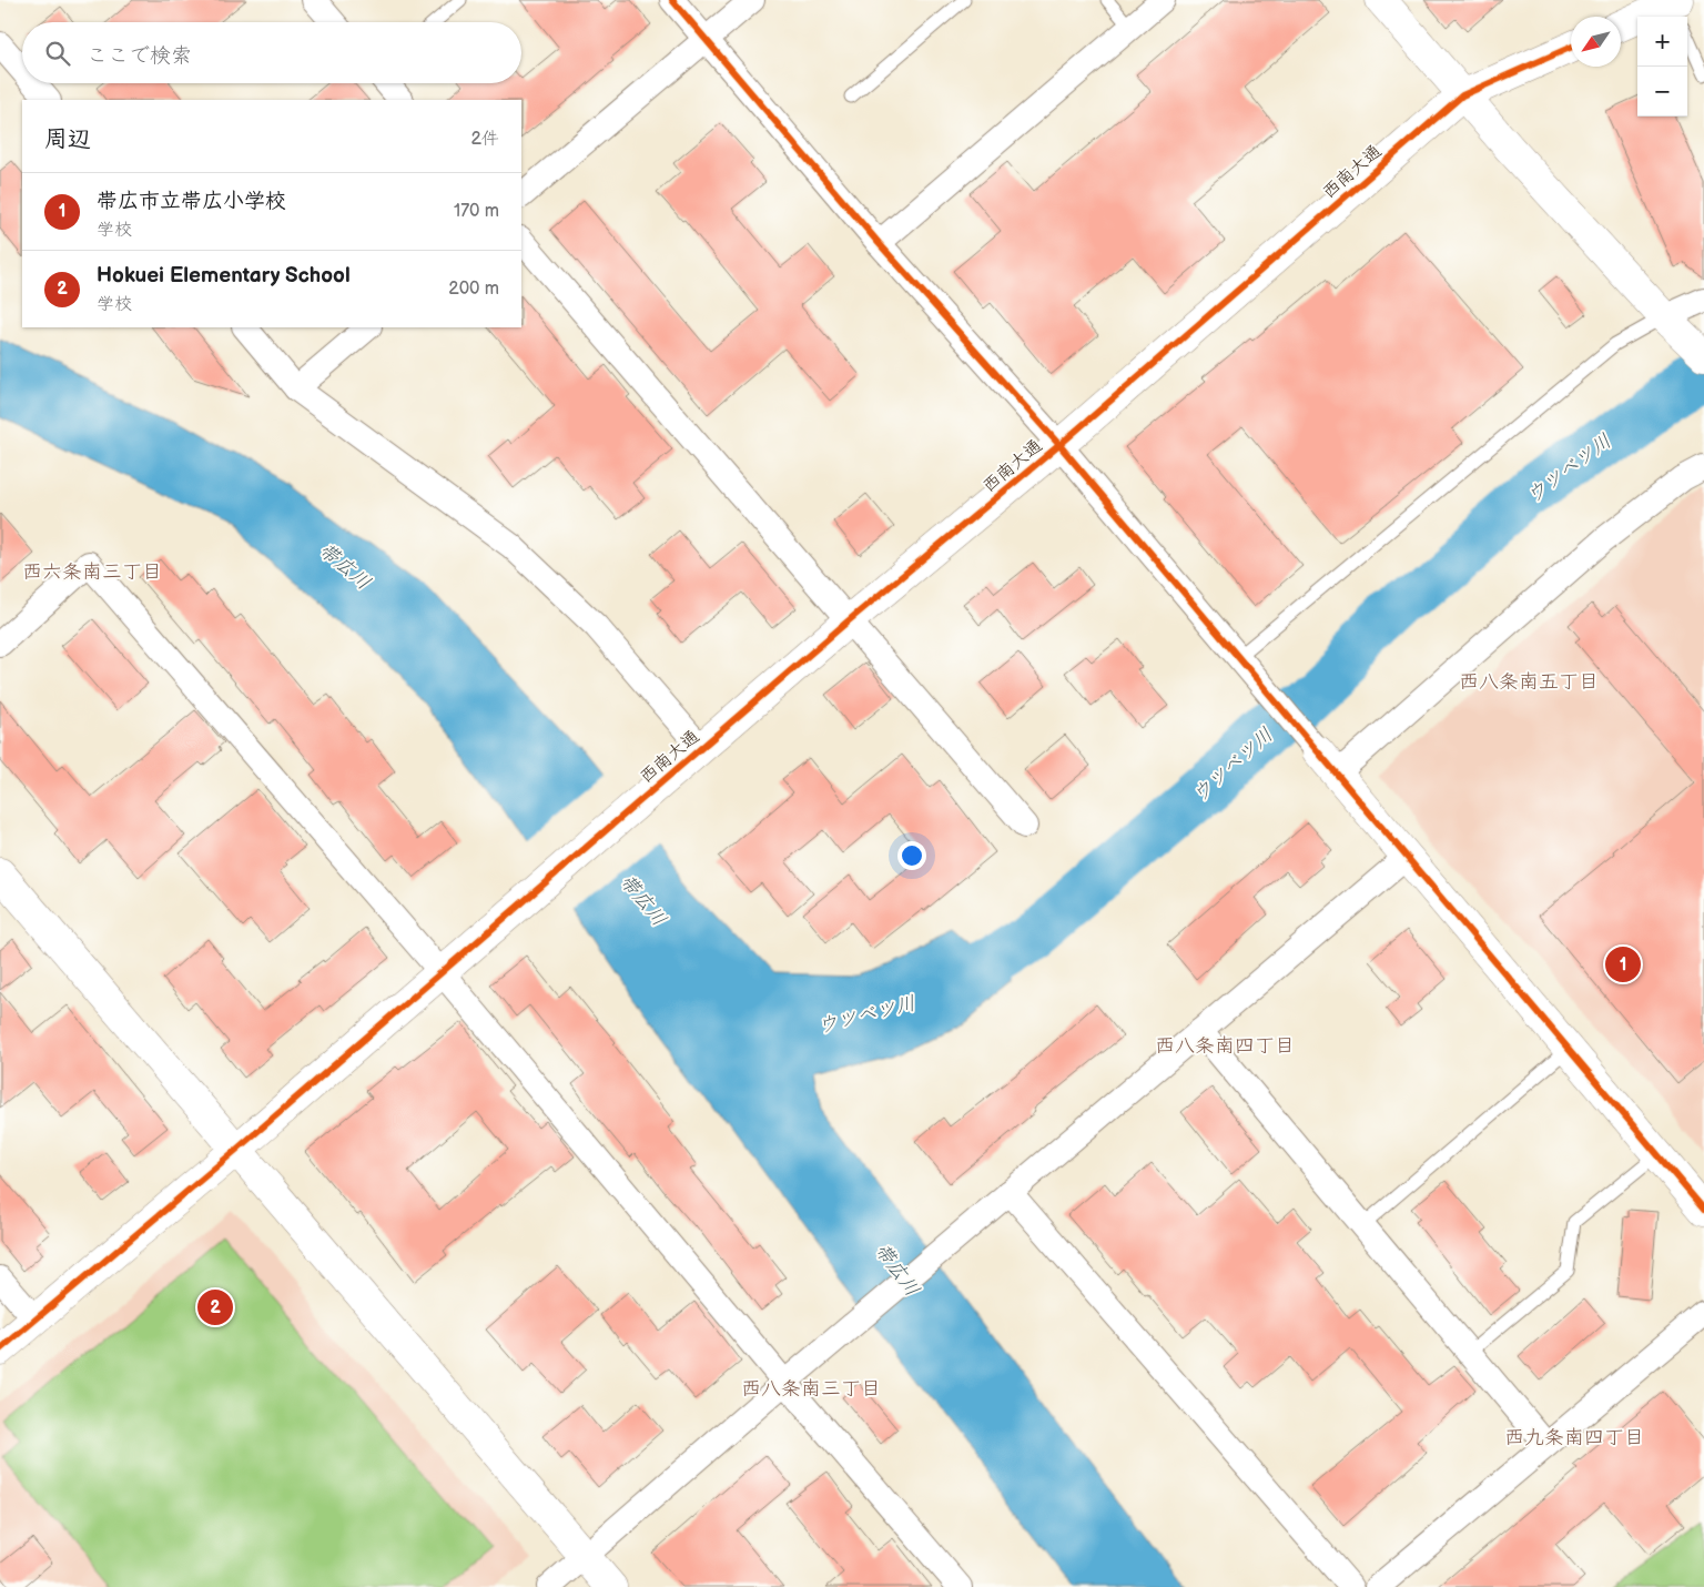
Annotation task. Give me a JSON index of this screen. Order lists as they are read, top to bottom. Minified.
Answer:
{"streets":{"street":["西南大通"]},"districts":["西六条南三丁目","西八条南五丁目","西八条南四丁目","西八条南三丁目","西九条南四丁目"],"water":["ウツベツ川","帯広川"],"north":"bottom left","page":{"map_buttons":["+","−"],"search":"ここで検索","heading":["周辺","2件"],"list":[{"mark":"1","name":"帯広市立帯広小学校","note":"学校","value":"170 m"},{"mark":"2","name":"Hokuei Elementary School","note":"学校","value":"200 m"}],"pins":["1","2"]}}
